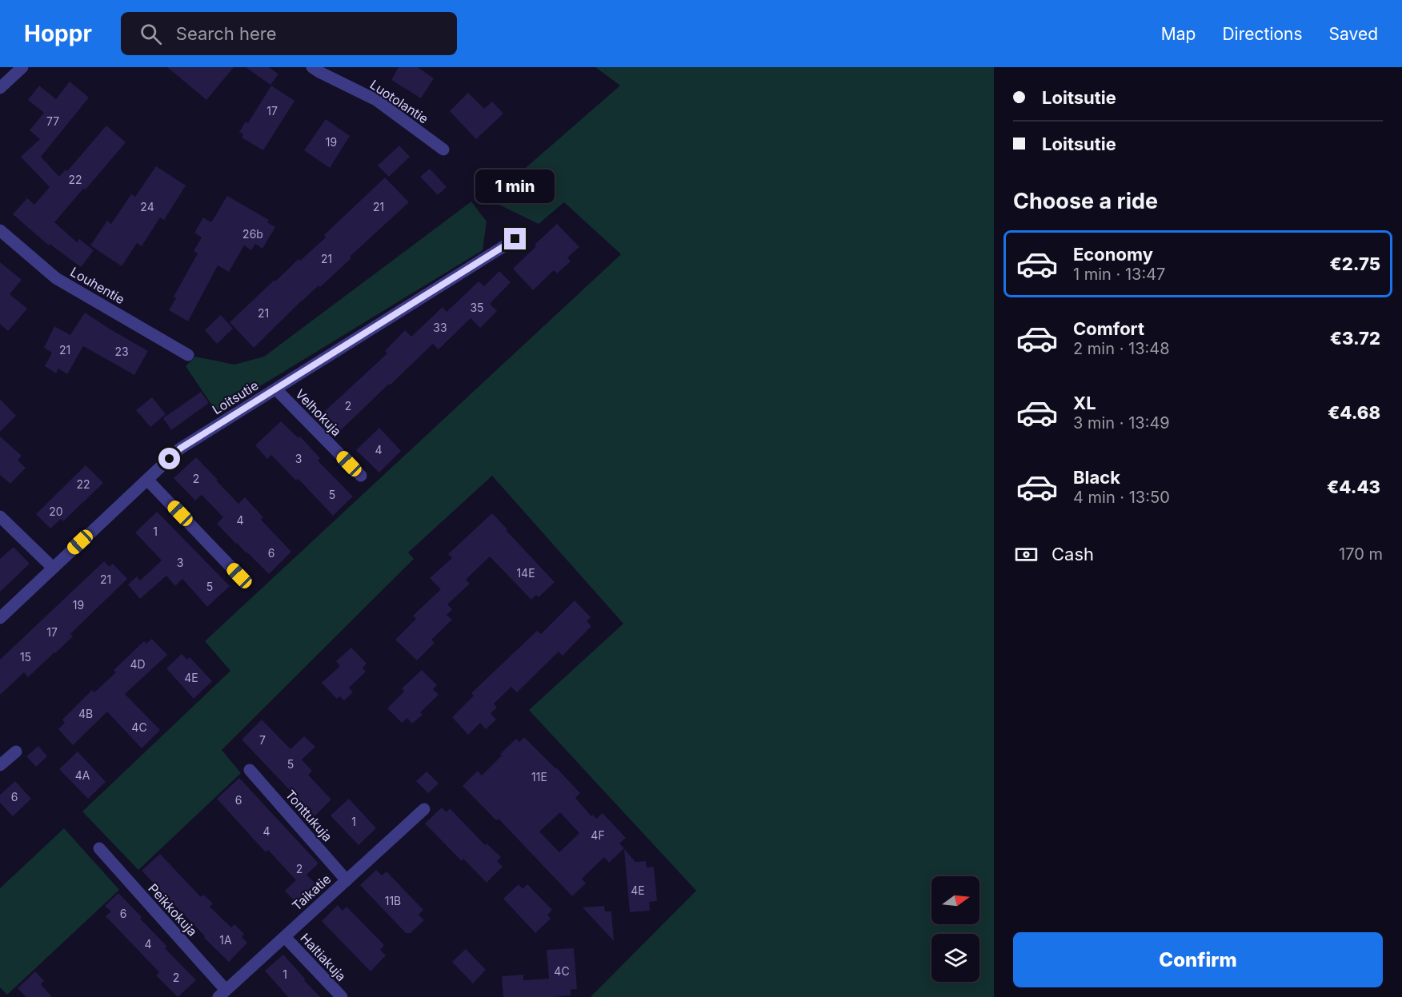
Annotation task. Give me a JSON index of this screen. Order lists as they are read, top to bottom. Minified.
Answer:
{"streets":{"street":["Luotolantie","Louhentie","Loitsutie","Velhokuja","Tonttukuja","Taikatie","Peikkokuja","Haltiakuja"]},"crossings":[["Loitsutie","Velhokuja"],["Tonttukuja","Taikatie"],["Taikatie","Peikkokuja"],["Taikatie","Haltiakuja"]],"house_numbers":["17","77","19","22","24","21","26b","21","35","21","33","21","23","2","4","3","2","22","5","20","4","1","6","3","14E","21","5","19","17","15","4D","4E","4B","4C","7","5","4A","11E","6","6","1","4","4F","2","4E","11B","6","1A","4","4C","1","2"],"north":"right","page":{"header":"Hoppr","search":"Search here","nav":["Map","Directions","Saved"],"banner":["Loitsutie","Loitsutie"],"bubble":"1 min","heading":"Choose a ride","list":[{"name":"Economy","note":"1 min · 13:47","value":"€2.75"},{"name":"Comfort","note":"2 min · 13:48","value":"€3.72"},{"name":"XL","note":"3 min · 13:49","value":"€4.68"},{"name":"Black","note":"4 min · 13:50","value":"€4.43"}],"pay":["Cash","170 m"],"buttons":"Confirm"}}
